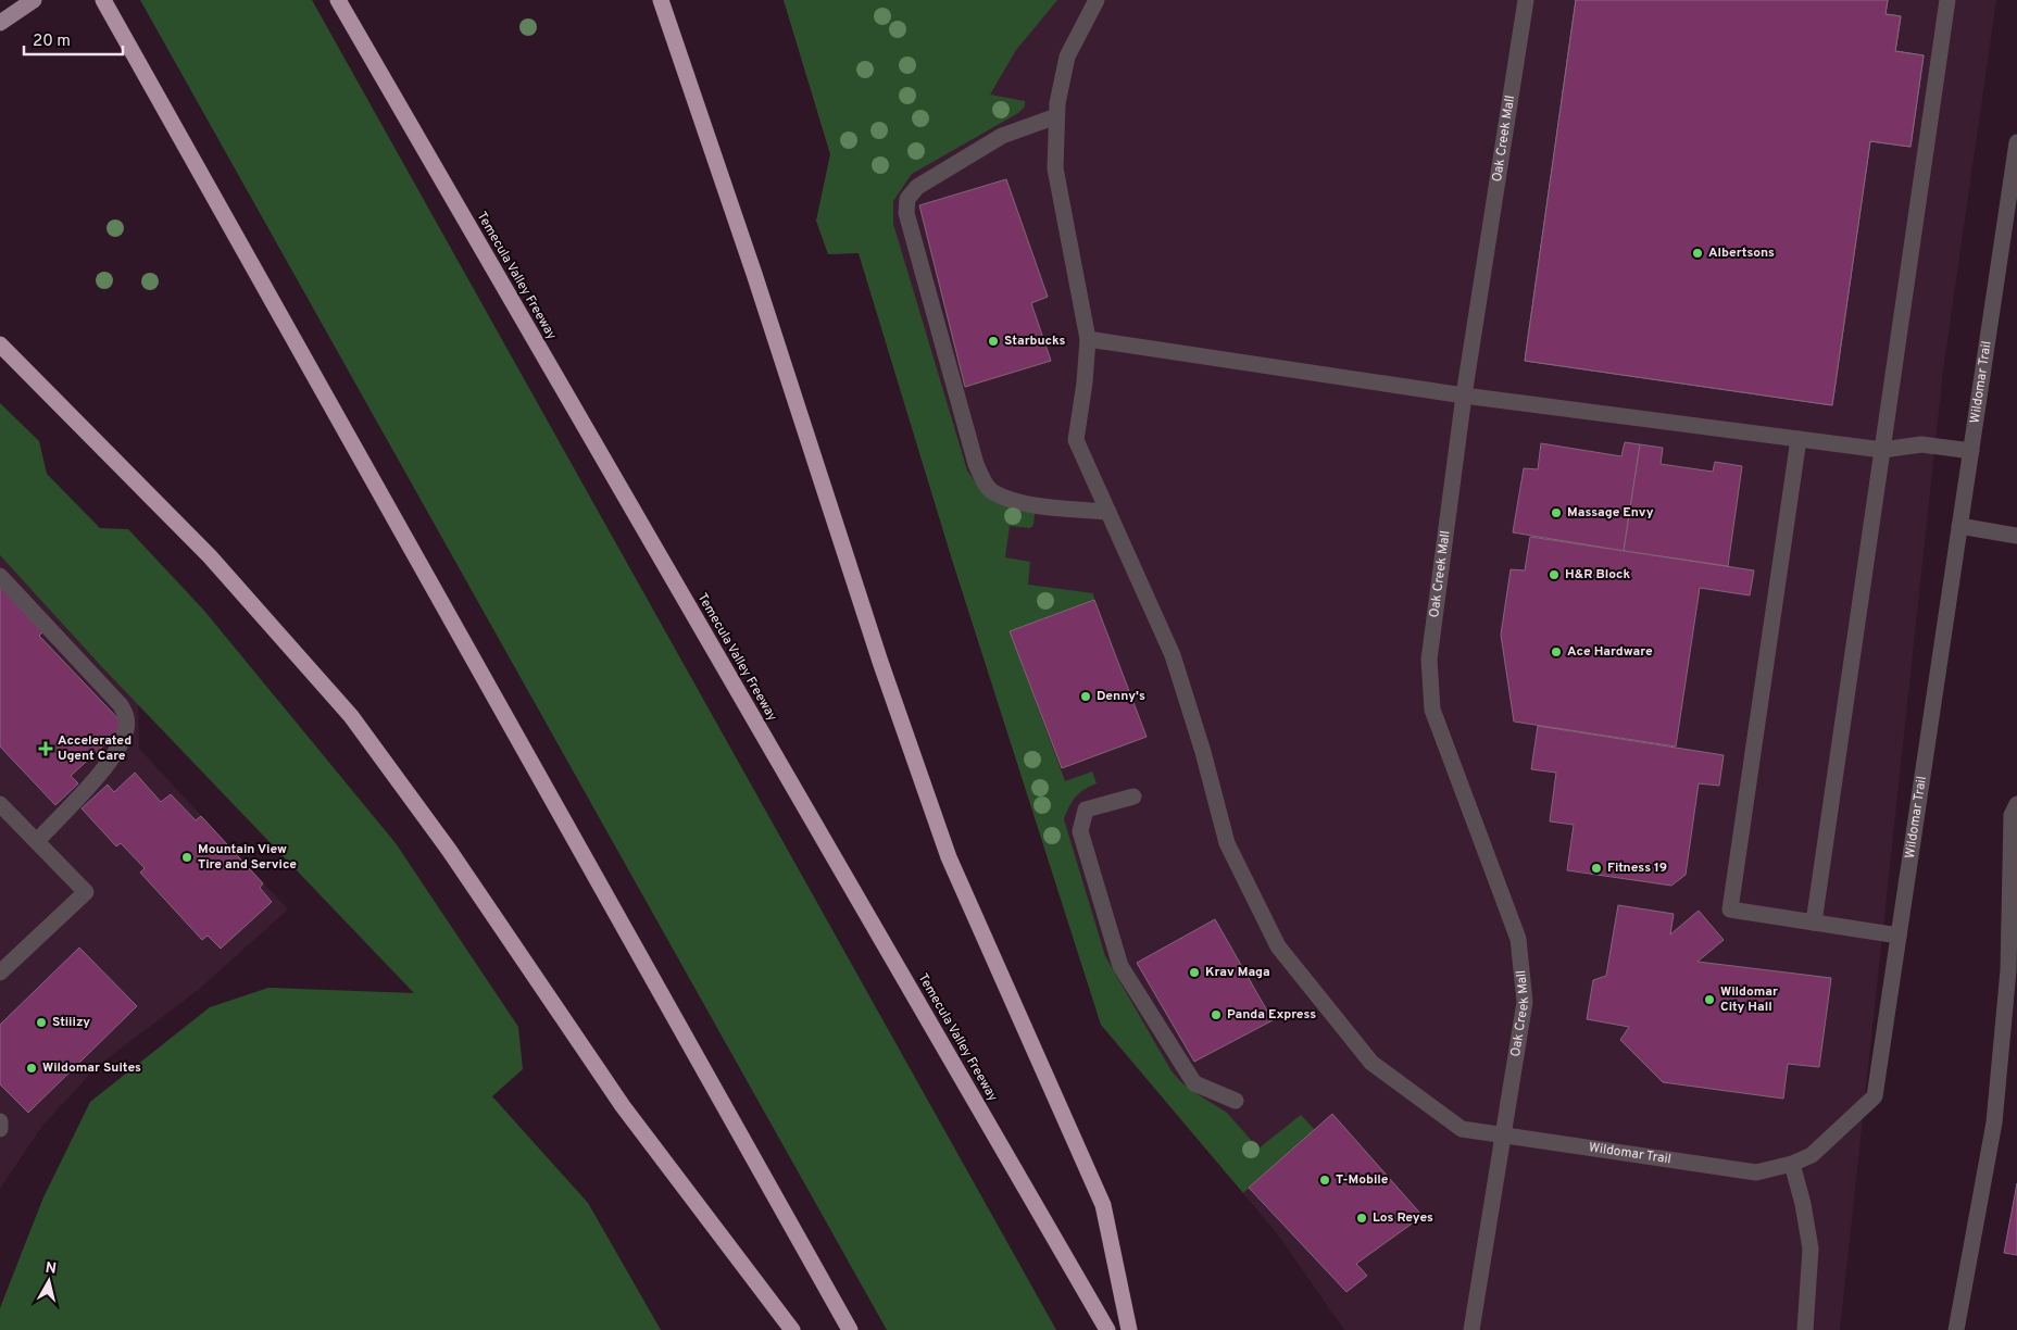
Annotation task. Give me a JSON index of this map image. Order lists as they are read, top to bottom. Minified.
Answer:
{"streets":{"highway":["Temecula Valley Freeway"],"street":["Oak Creek Mall","Wildomar Trail"]},"crossings":[["Oak Creek Mall","Wildomar Trail"]],"places":{"other":["Albertsons","Starbucks","Massage Envy","H&R Block","Ace Hardware","Denny's","Mountain View Tire and Service","Fitness 19","Krav Maga","Wildomar City Hall","Panda Express","Stiiizy","Wildomar Suites","T-Mobile","Los Reyes"],"health":["Accelerated Ugent Care"]},"scale_bar":"20 m","north":"top"}
